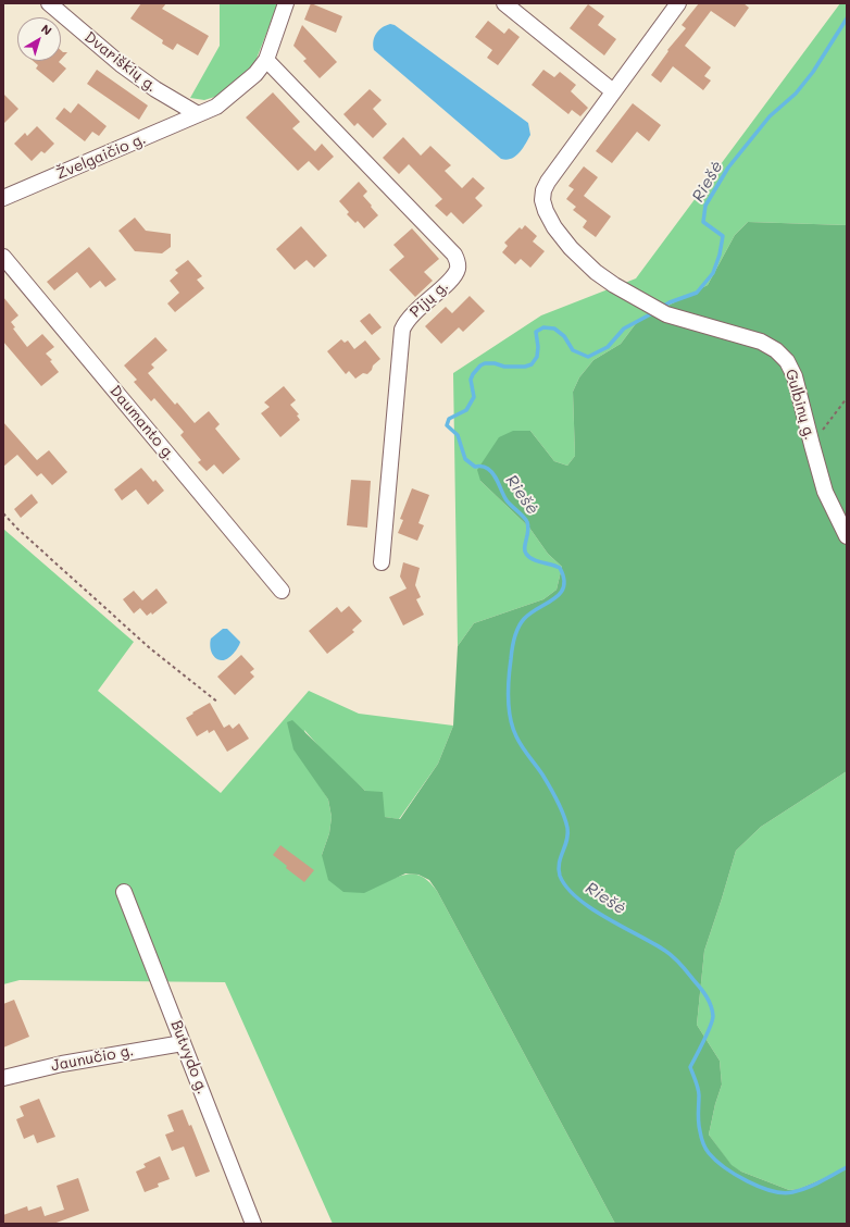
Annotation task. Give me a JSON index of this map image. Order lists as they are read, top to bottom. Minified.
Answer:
{"streets":{"street":["Dvariškių g.","Žvelgaičio g.","Pijų g.","Gulbinų g.","Daumanto g.","Butvydo g.","Jaunučio g."]},"crossings":[["Dvariškių g.","Žvelgaičio g."],["Žvelgaičio g.","Pijų g."],["Butvydo g.","Jaunučio g."]],"water":["Riešė"],"north":"top right"}
